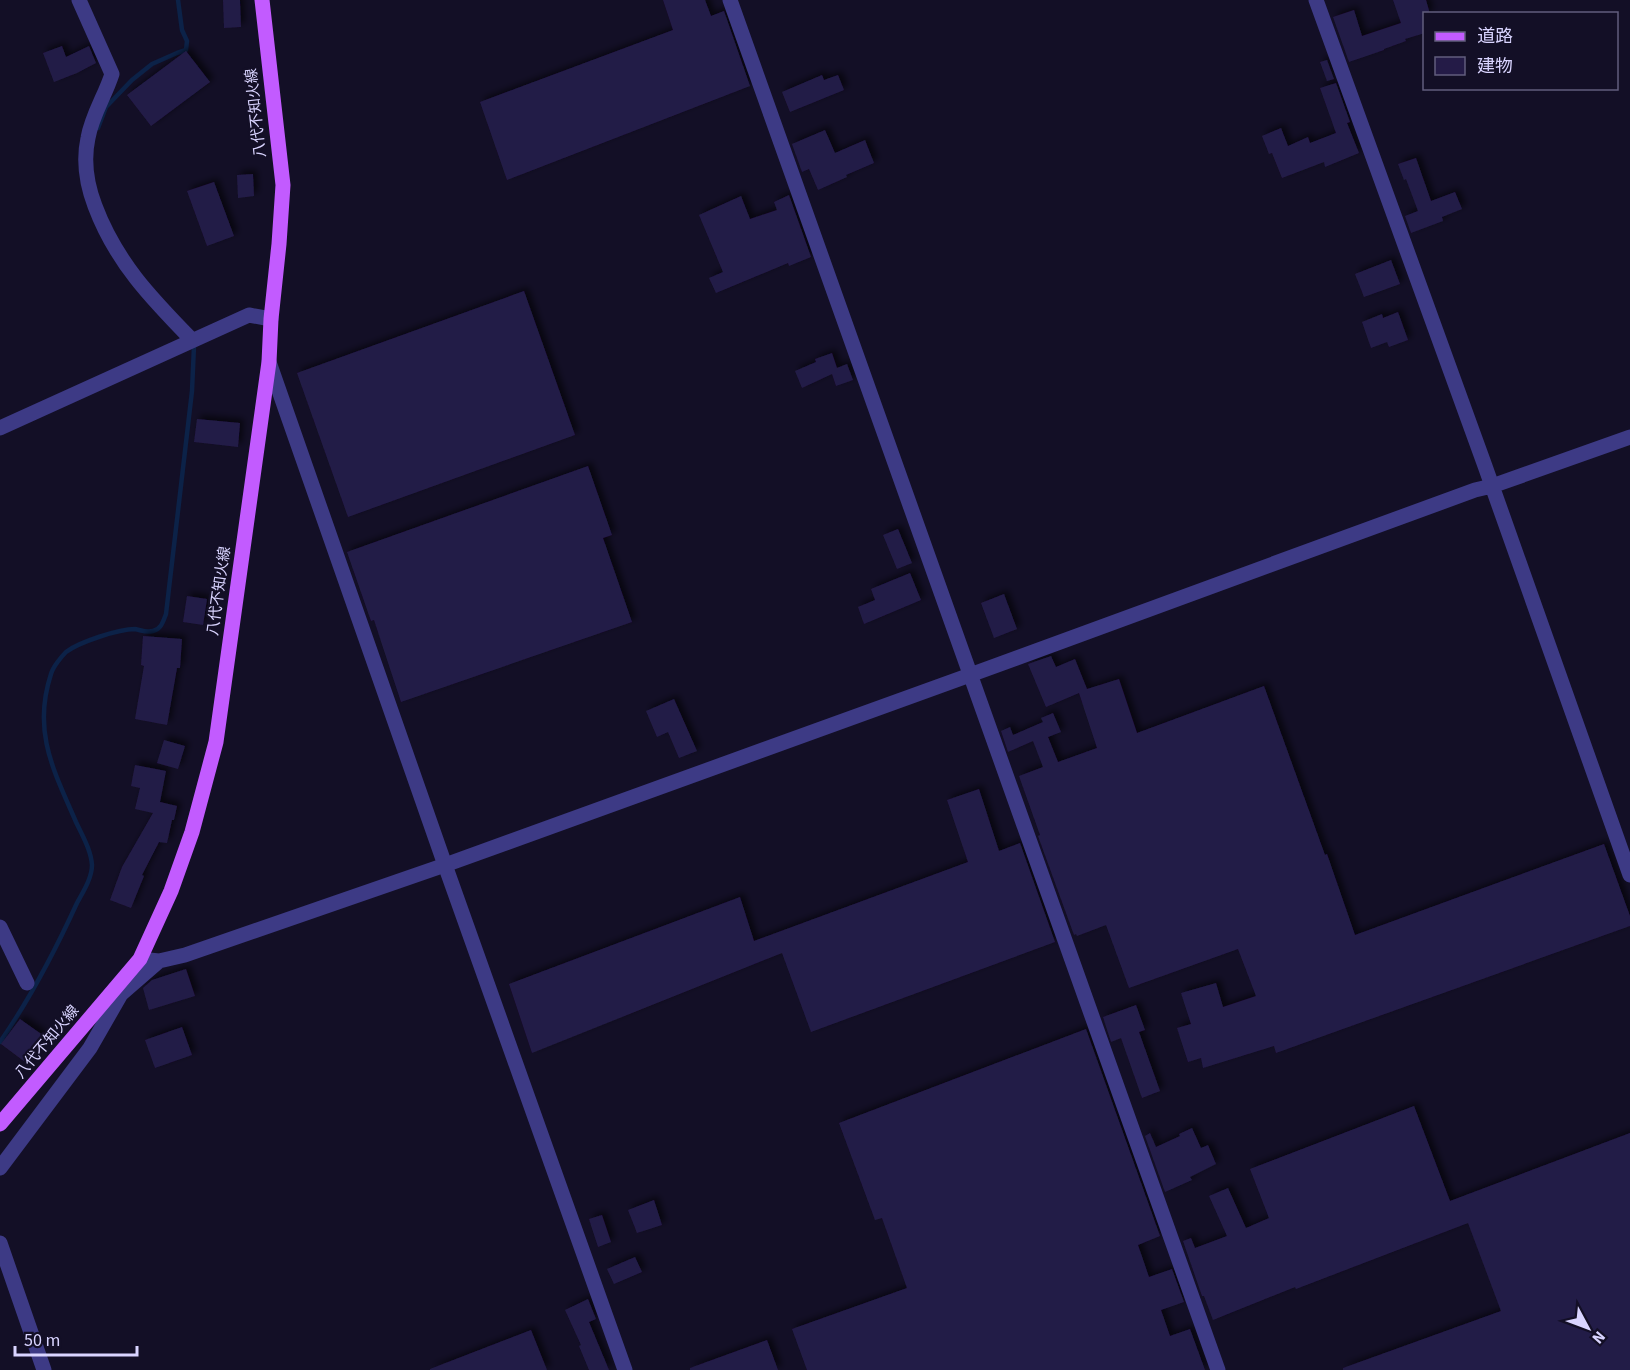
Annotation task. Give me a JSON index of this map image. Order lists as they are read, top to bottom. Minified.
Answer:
{"streets":{"main road":["八代不知火線"]},"legend":["道路","建物"],"scale_bar":"50 m","north":"bottom right"}
